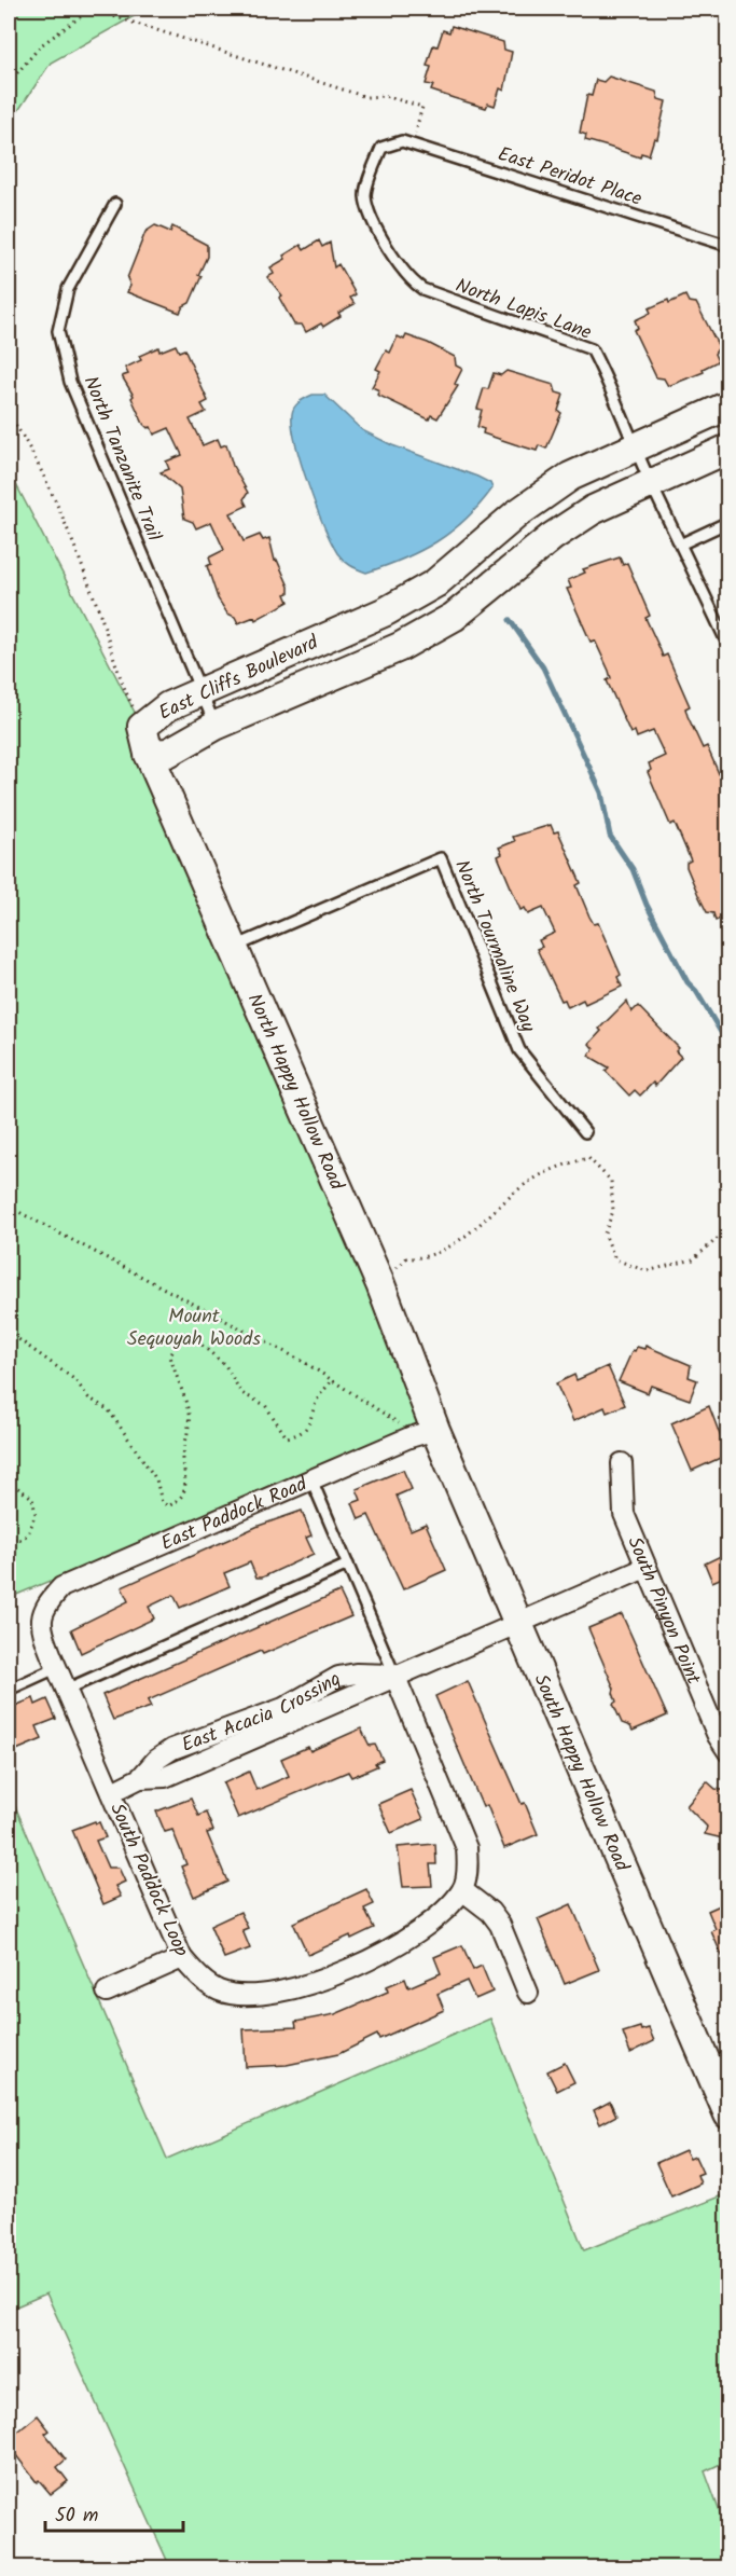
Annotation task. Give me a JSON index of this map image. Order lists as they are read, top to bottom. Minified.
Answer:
{"streets":{"street":["East Cliffs Boulevard","North Happy Hollow Road","East Paddock Road","South Pinyon Point","East Acacia Crossing","South Happy Hollow Road","South Paddock Loop"],"lane":["East Peridot Place","North Lapis Lane","North Tanzanite Trail","North Tourmaline Way"]},"crossings":[["East Peridot Place","North Lapis Lane"],["North Lapis Lane","East Cliffs Boulevard"],["North Tanzanite Trail","East Cliffs Boulevard"],["East Cliffs Boulevard","North Happy Hollow Road"],["North Tourmaline Way","North Happy Hollow Road"],["North Happy Hollow Road","East Paddock Road"],["North Happy Hollow Road","South Happy Hollow Road"],["East Paddock Road","South Happy Hollow Road"],["East Paddock Road","South Paddock Loop"],["South Pinyon Point","East Acacia Crossing"],["East Acacia Crossing","South Happy Hollow Road"],["East Acacia Crossing","South Paddock Loop"]],"parks":["Mount Sequoyah Woods"],"scale_bar":"50 m"}
